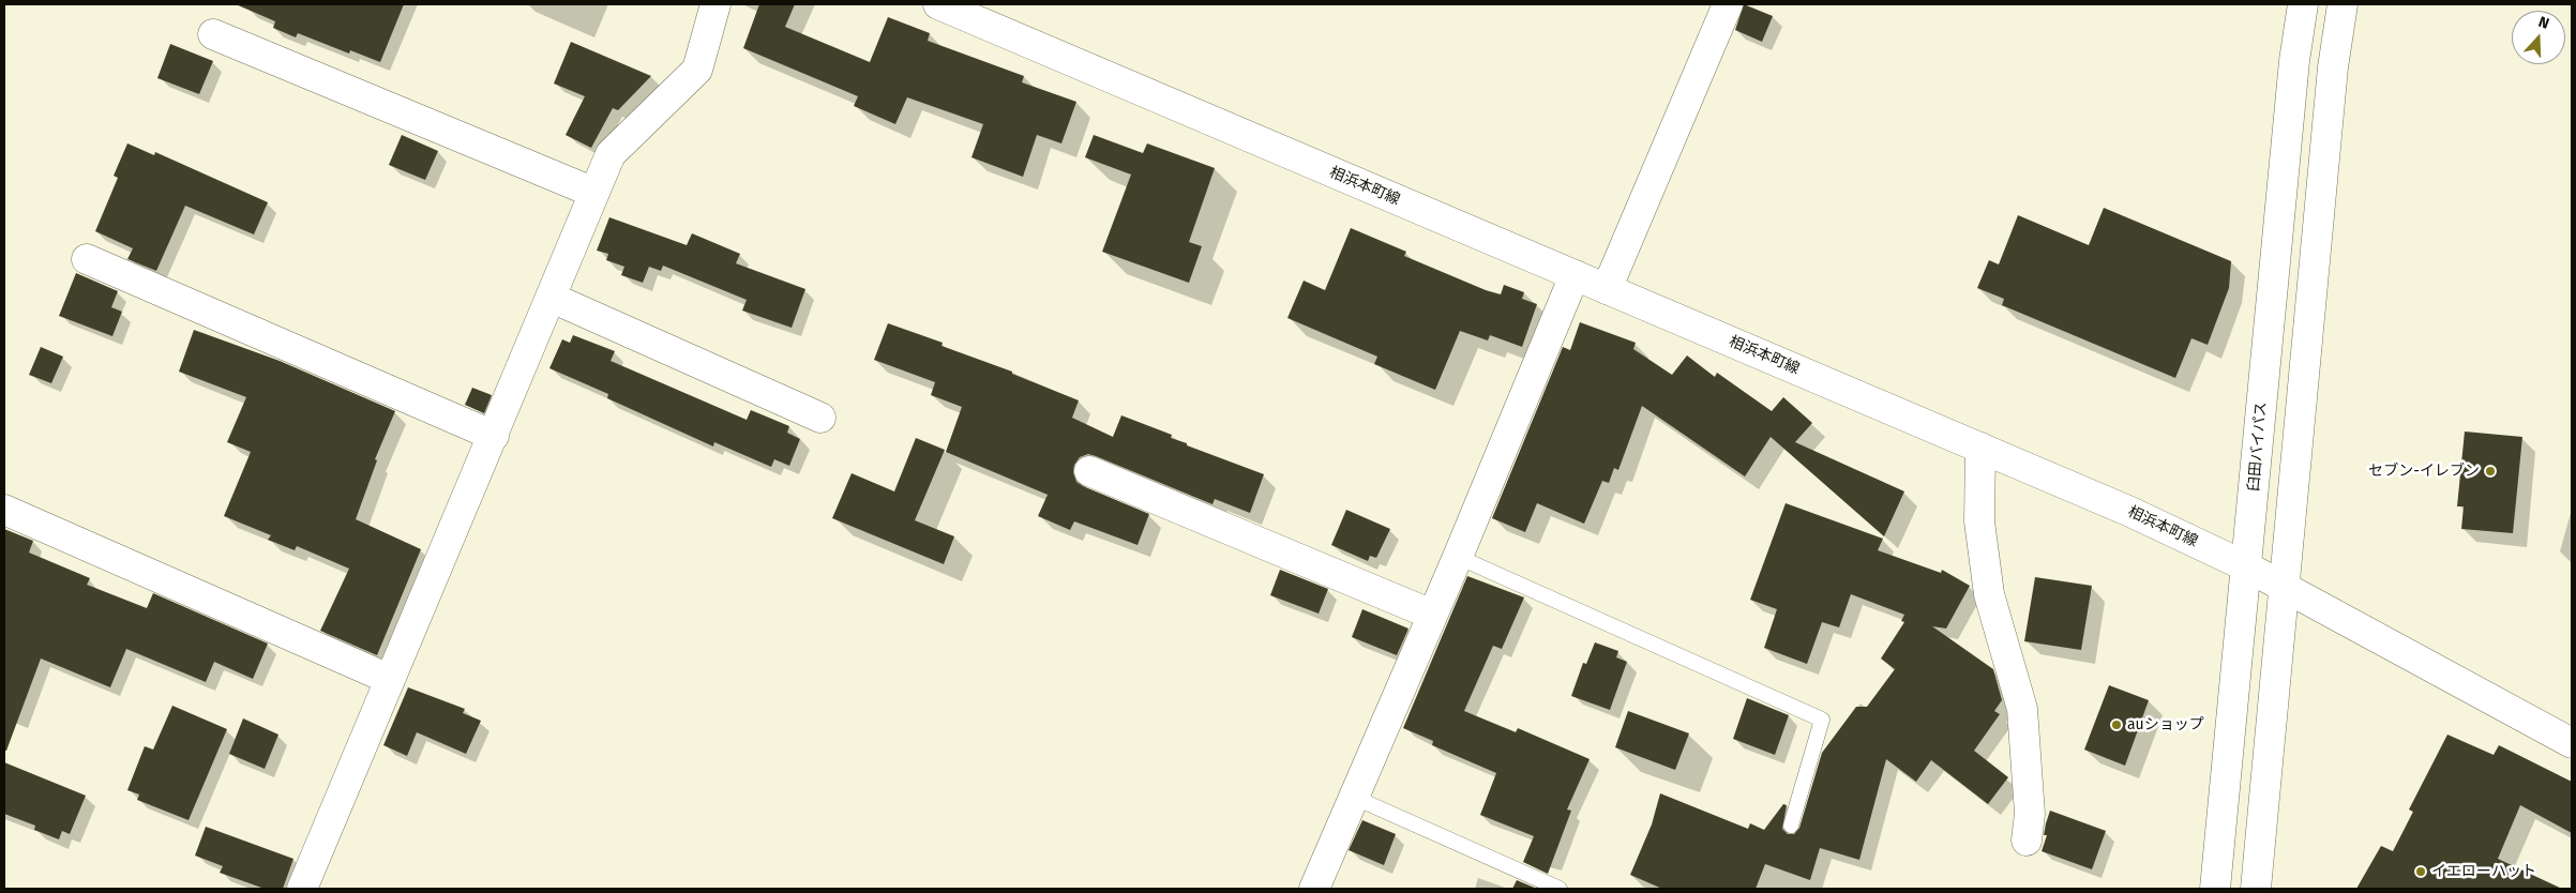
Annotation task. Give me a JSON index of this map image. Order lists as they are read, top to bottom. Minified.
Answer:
{"streets":{"main road":["相浜本町線","臼田バイパス"]},"crossings":[["相浜本町線","臼田バイパス"]],"places":["セブン-イレブン","auショップ","イエローハット"],"north":"top"}
